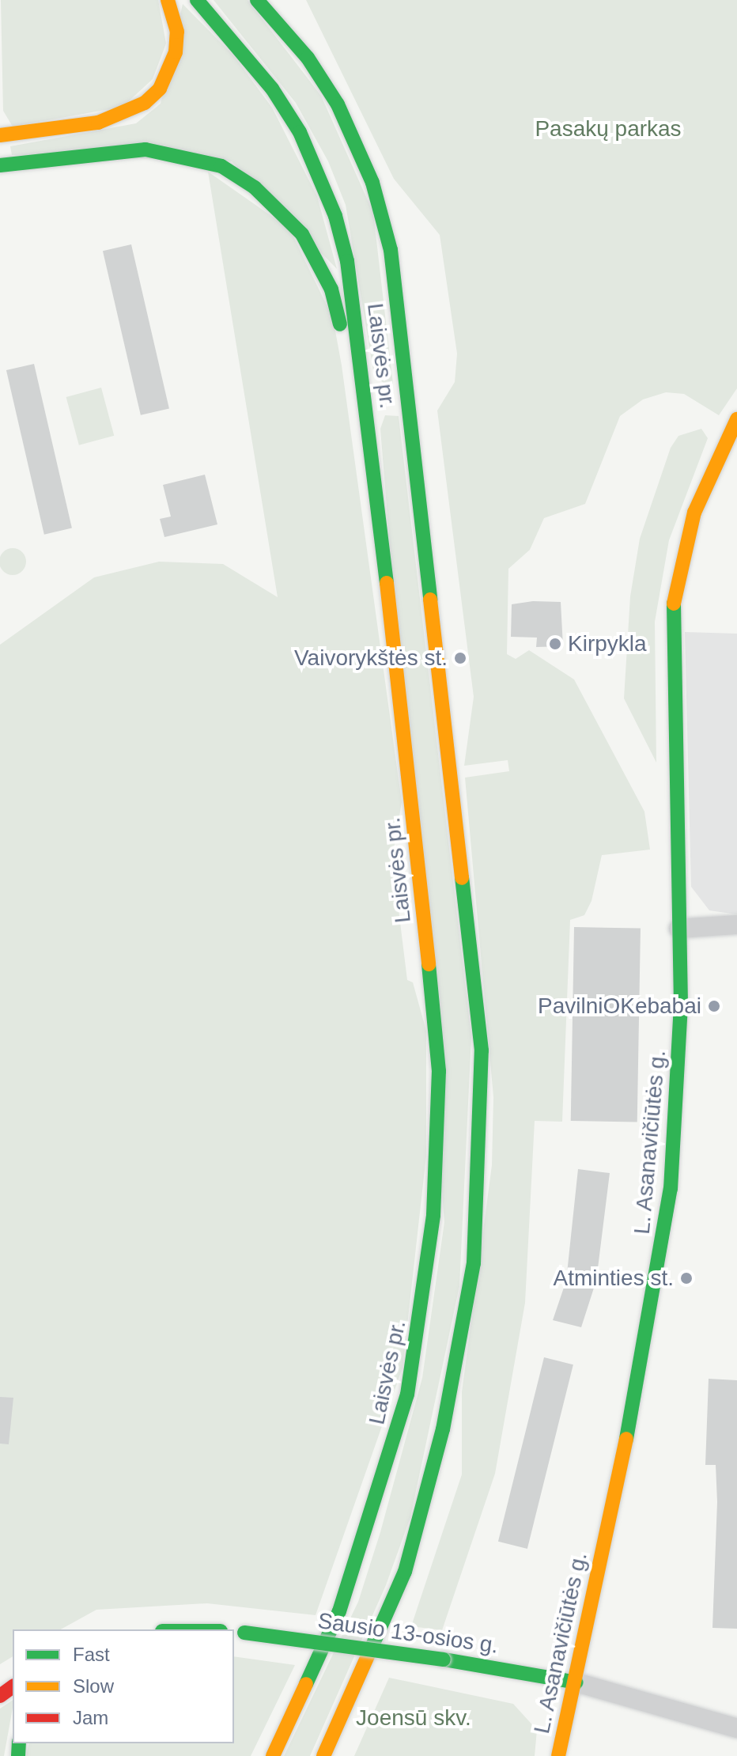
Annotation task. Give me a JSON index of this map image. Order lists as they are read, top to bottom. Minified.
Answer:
{"streets":{"main road":["Laisvės pr.","L. Asanavičiūtės g.","Sausio 13-osios g."]},"crossings":[["L. Asanavičiūtės g.","Sausio 13-osios g."]],"parks":["Pasakų parkas","Joensū skv."],"places":["Kirpykla","Vaivorykštės st.","PavilniOKebabai","Atminties st."],"legend":["Fast","Slow","Jam"]}
